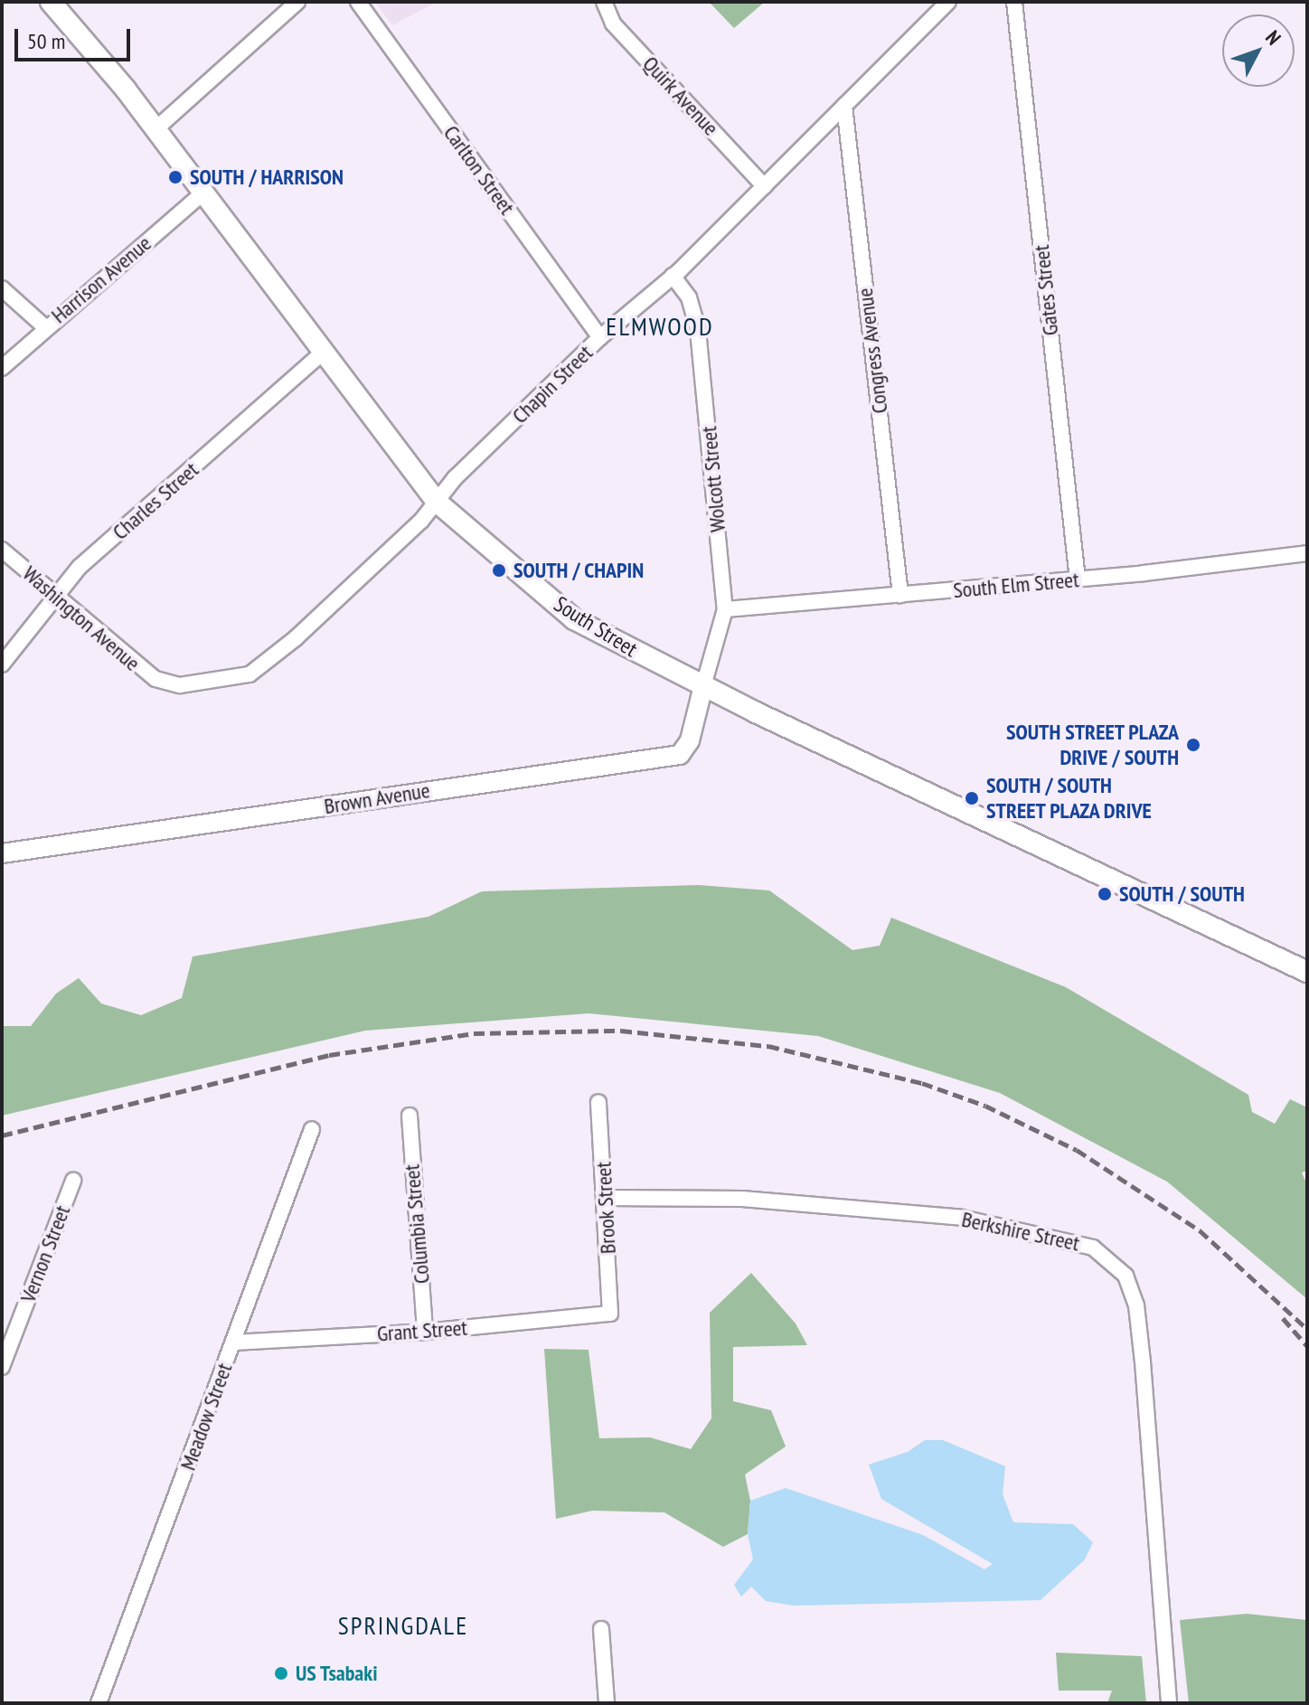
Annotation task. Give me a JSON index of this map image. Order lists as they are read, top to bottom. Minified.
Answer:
{"streets":{"main road":["South Street"],"street":["Quirk Avenue","Carlton Street","Harrison Avenue","Gates Street","Congress Avenue","Chapin Street","Wolcott Street","Charles Street","South Elm Street","Washington Avenue","Brown Avenue","Brook Street","Columbia Street","Berkshire Street","Vernon Street","Grant Street","Meadow Street"]},"crossings":[["Quirk Avenue","Chapin Street"],["Carlton Street","Chapin Street"],["Harrison Avenue","South Street"],["Gates Street","South Elm Street"],["Congress Avenue","Chapin Street"],["Congress Avenue","South Elm Street"],["Chapin Street","Wolcott Street"],["Chapin Street","Washington Avenue"],["Chapin Street","South Street"],["Wolcott Street","South Elm Street"],["Wolcott Street","South Street"],["Wolcott Street","Brown Avenue"],["Charles Street","Washington Avenue"],["Charles Street","South Street"],["South Street","Brown Avenue"],["Brook Street","Berkshire Street"],["Brook Street","Grant Street"],["Columbia Street","Grant Street"],["Grant Street","Meadow Street"]],"districts":["ELMWOOD","SPRINGDALE"],"places":["SOUTH / HARRISON","SOUTH / CHAPIN","SOUTH STREET PLAZA DRIVE / SOUTH","SOUTH / SOUTH STREET PLAZA DRIVE","SOUTH / SOUTH","US Tsabaki"],"scale_bar":"50 m","north":"top right"}
